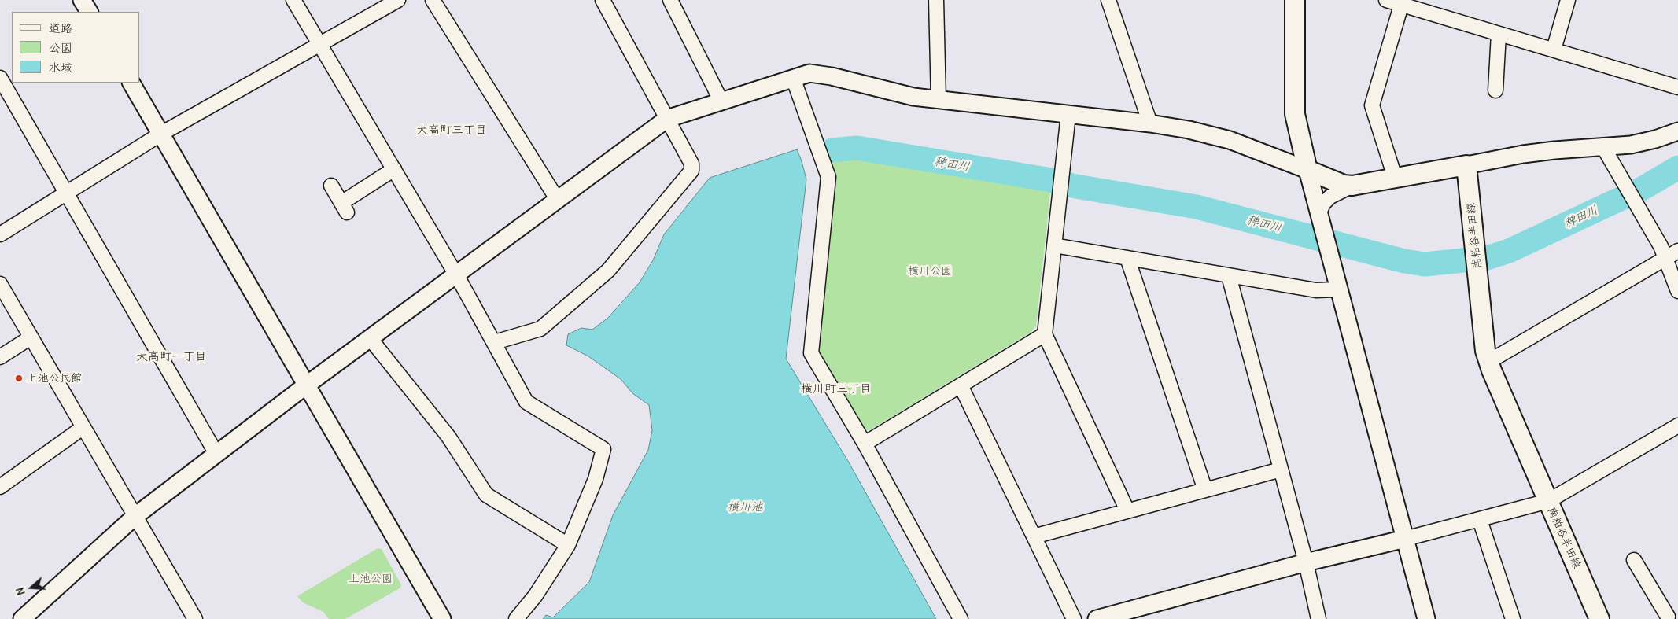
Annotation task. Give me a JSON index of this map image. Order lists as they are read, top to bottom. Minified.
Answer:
{"streets":{"main road":["南粕谷半田線"]},"districts":["大高町三丁目","大高町一丁目","横川町三丁目"],"water":["稗田川","横川池"],"parks":["横川公園","上池公園"],"places":["上池公民館"],"legend":["道路","公園","水域"],"north":"left"}
